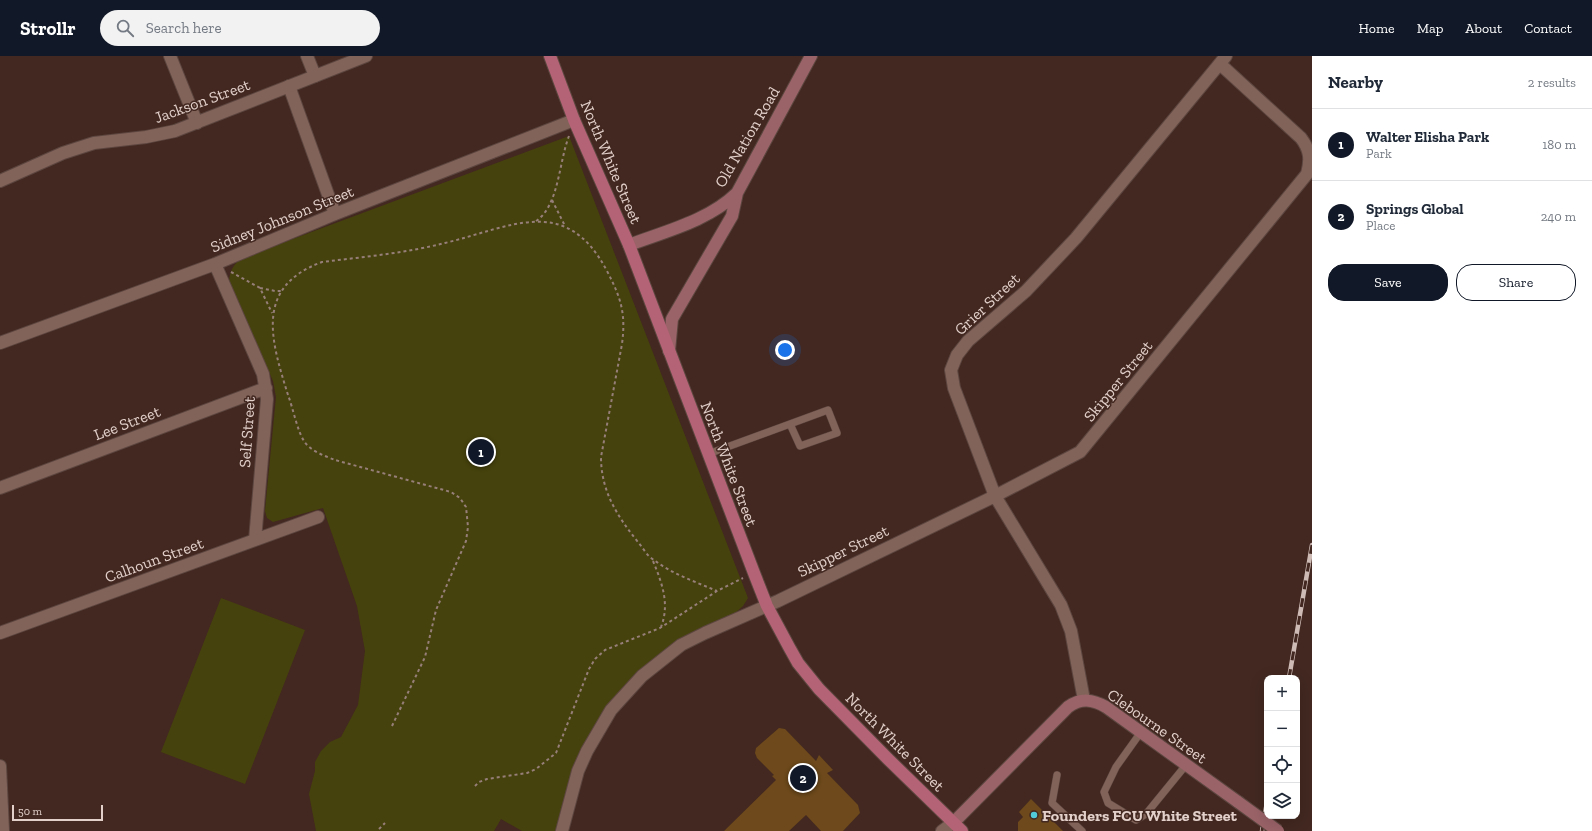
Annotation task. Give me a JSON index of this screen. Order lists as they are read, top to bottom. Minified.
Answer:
{"streets":{"main road":["Old Nation Road","North White Street","Clebourne Street"],"street":["Jackson Street","Sidney Johnson Street","Grier Street","Skipper Street","Lee Street","Self Street","Calhoun Street"]},"crossings":[["Old Nation Road","North White Street"],["North White Street","Sidney Johnson Street"],["North White Street","Skipper Street"],["North White Street","Clebourne Street"],["Sidney Johnson Street","Self Street"],["Grier Street","Skipper Street"],["Grier Street","Clebourne Street"],["Lee Street","Self Street"],["Self Street","Calhoun Street"]],"places":["Founders FCU White Street"],"scale_bar":"50 m","page":{"header":"Strollr","search":"Search here","nav":["Home","Map","About","Contact"],"heading":["Nearby","2 results"],"list":[{"mark":"1","name":"Walter Elisha Park","note":"Park","value":"180 m"},{"mark":"2","name":"Springs Global","note":"Place","value":"240 m"}],"buttons":["Save","Share"],"pins":["1","2"],"map_buttons":["+","−"],"scale":"50 m"}}
